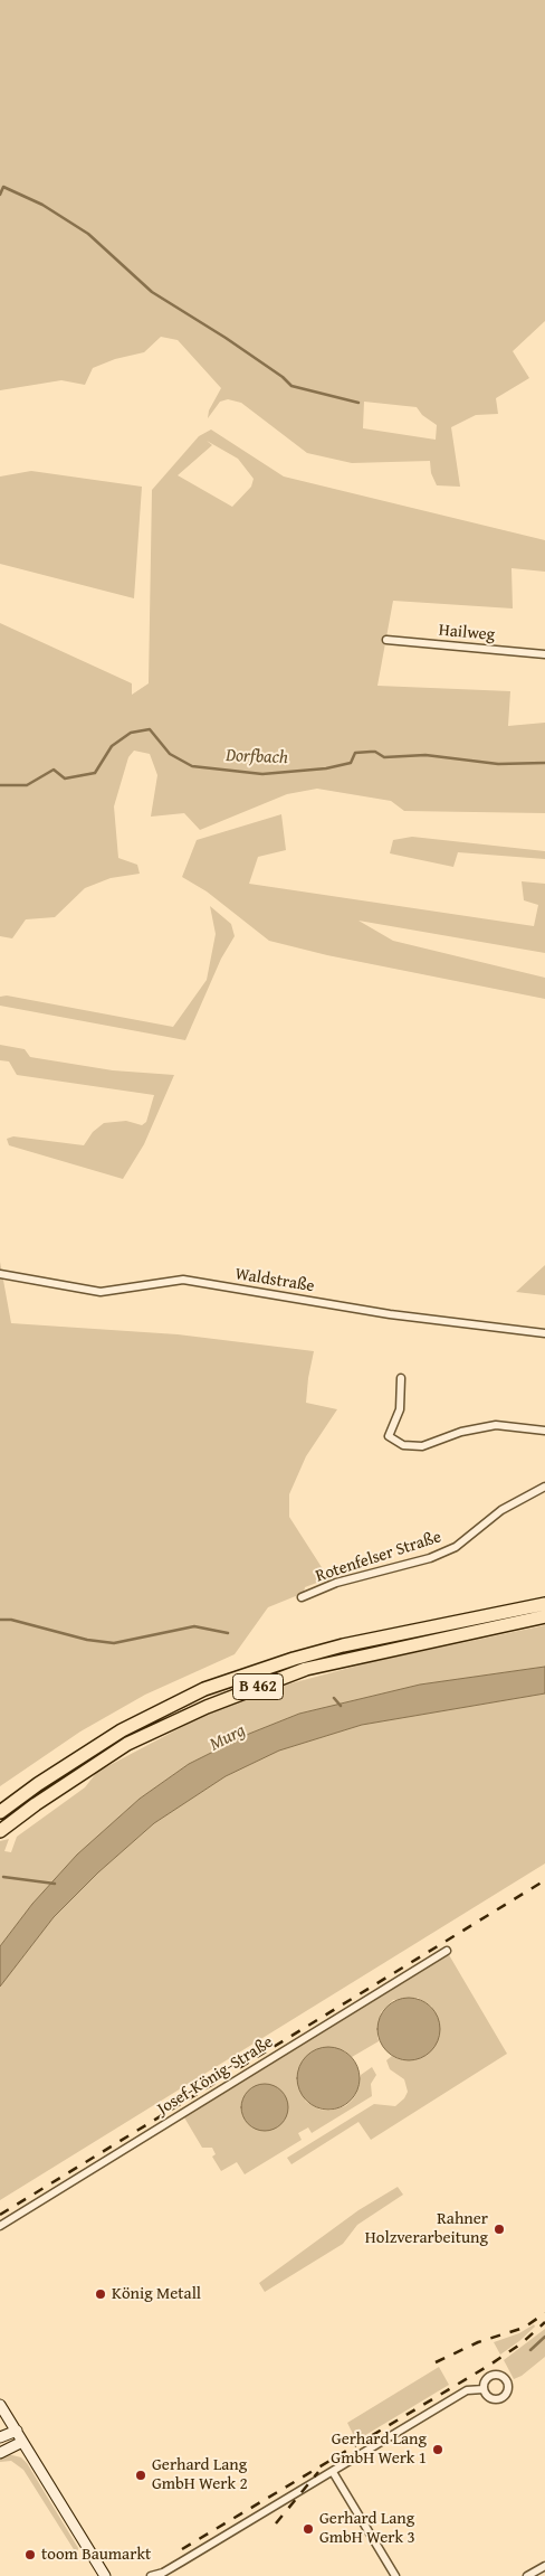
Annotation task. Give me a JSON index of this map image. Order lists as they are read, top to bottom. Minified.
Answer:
{"streets":{"highway":["B 462"],"street":["Hailweg","Waldstraße","Rotenfelser Straße","Josef-König-Straße"]},"water":["Dorfbach","Murg"],"places":["Rahner Holzverarbeitung","König Metall","Gerhard Lang GmbH Werk 1","Gerhard Lang GmbH Werk 2","Gerhard Lang GmbH Werk 3","toom Baumarkt"]}
